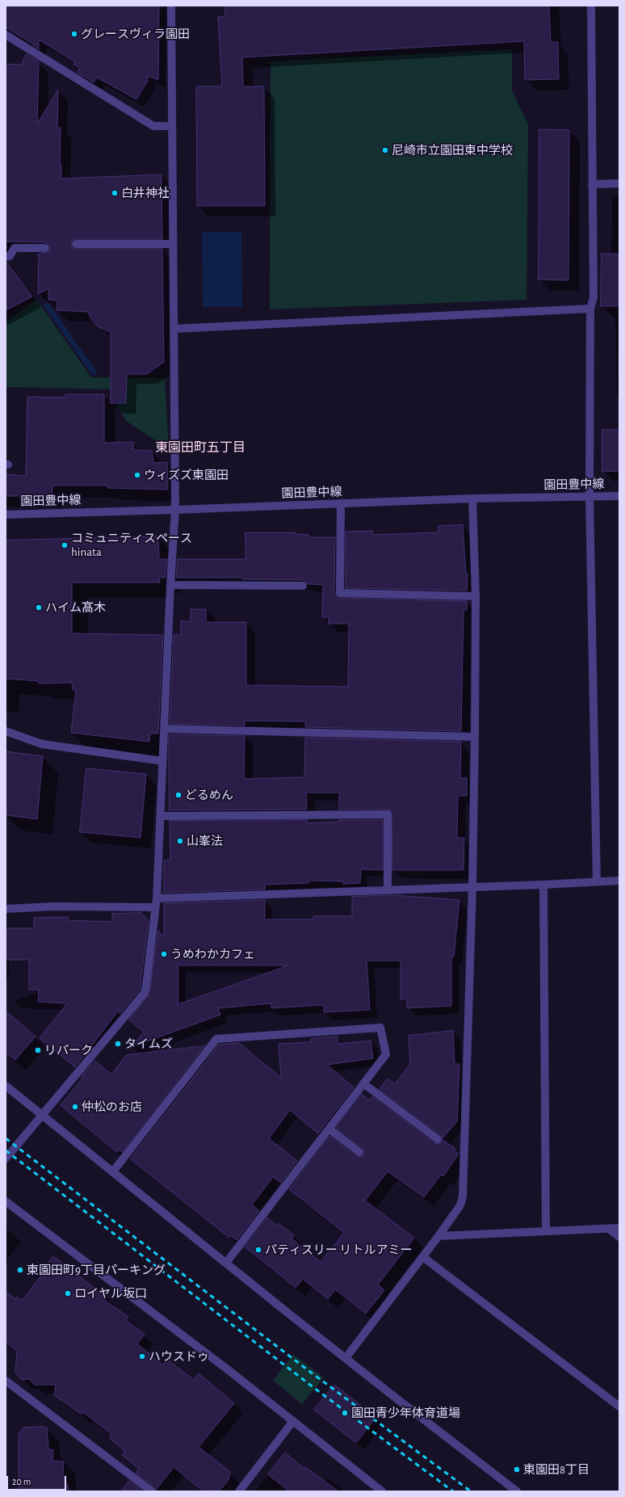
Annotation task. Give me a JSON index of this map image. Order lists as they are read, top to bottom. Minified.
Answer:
{"streets":{"street":["園田豊中線"]},"districts":["東園田町五丁目"],"places":["グレースヴィラ園田","尼崎市立園田東中学校","白井神社","ウィズズ東園田","コミュニティスペース hinata","ハイム髙木","どるめん","山峯法","うめわかカフェ","タイムズ","リパーク","仲松のお店","パティスリー リトルアミー","東園田町9丁目パーキング","ロイヤル坂口","ハウスドゥ","園田青少年体育道場","東園田8丁目"],"scale_bar":"20 m"}
